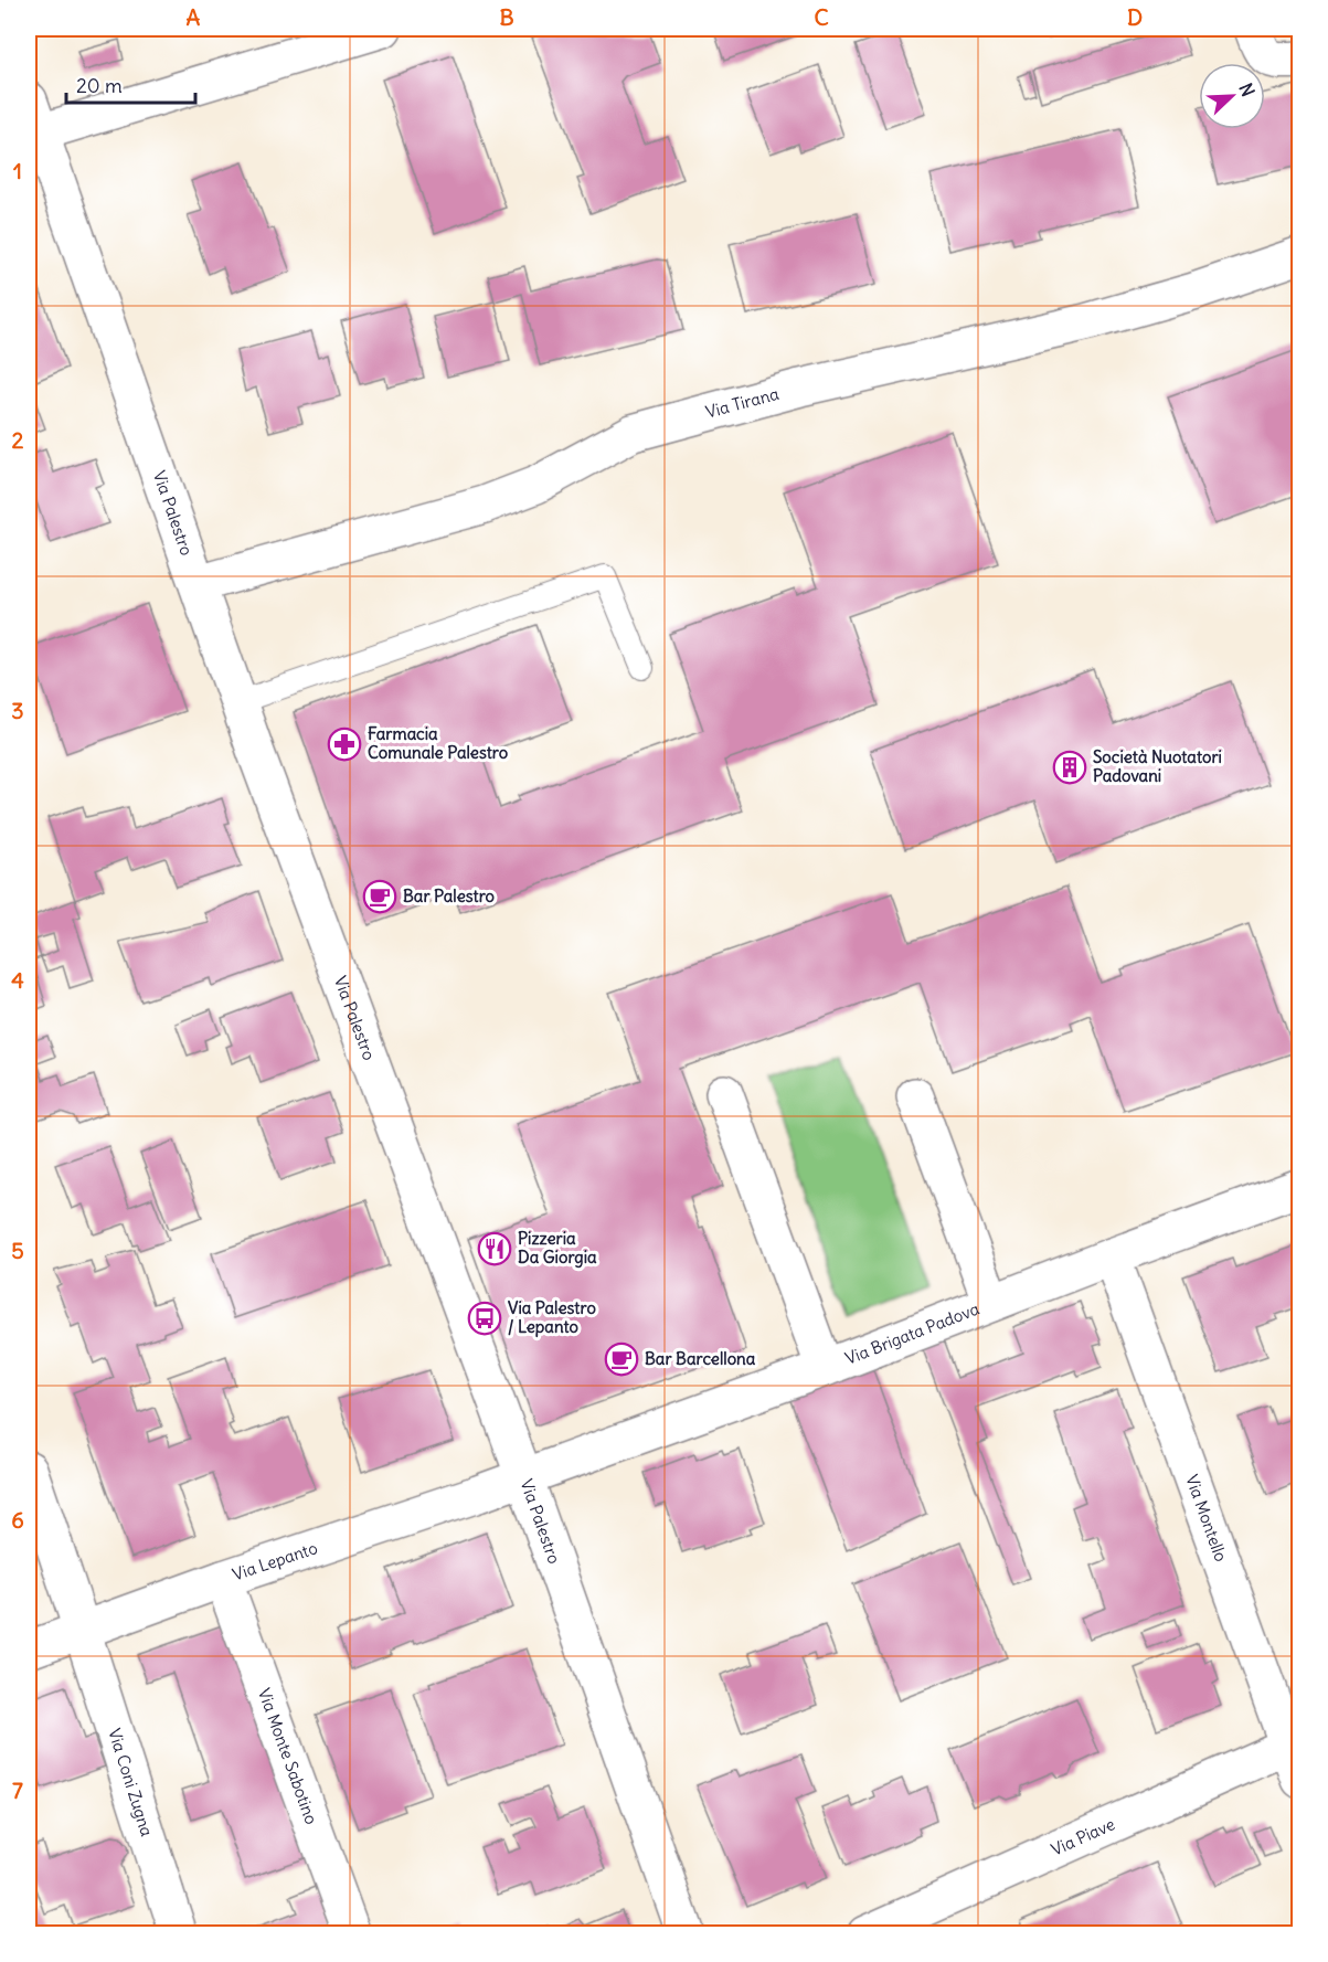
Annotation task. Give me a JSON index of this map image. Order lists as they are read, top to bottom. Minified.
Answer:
{"streets":{"street":["Via Tirana","Via Palestro","Via Brigata Padova","Via Montello","Via Lepanto","Via Monte Sabotino","Via Coni Zugna","Via Piave"]},"crossings":[["Via Tirana","Via Palestro"],["Via Palestro","Via Brigata Padova"],["Via Palestro","Via Lepanto"],["Via Brigata Padova","Via Montello"],["Via Brigata Padova","Via Lepanto"],["Via Montello","Via Piave"],["Via Lepanto","Via Monte Sabotino"],["Via Lepanto","Via Coni Zugna"]],"places":{"pharmacy":["Farmacia Comunale Palestro"],"building":["Società Nuotatori Padovani"],"cafe":["Bar Palestro","Bar Barcellona"],"restaurant":["Pizzeria Da Giorgia"],"bus stop":["Via Palestro / Lepanto"]},"scale_bar":"20 m","north":"top right","grid":{"columns":["A","B","C","D"],"rows":["1","2","3","4","5","6","7"]}}
